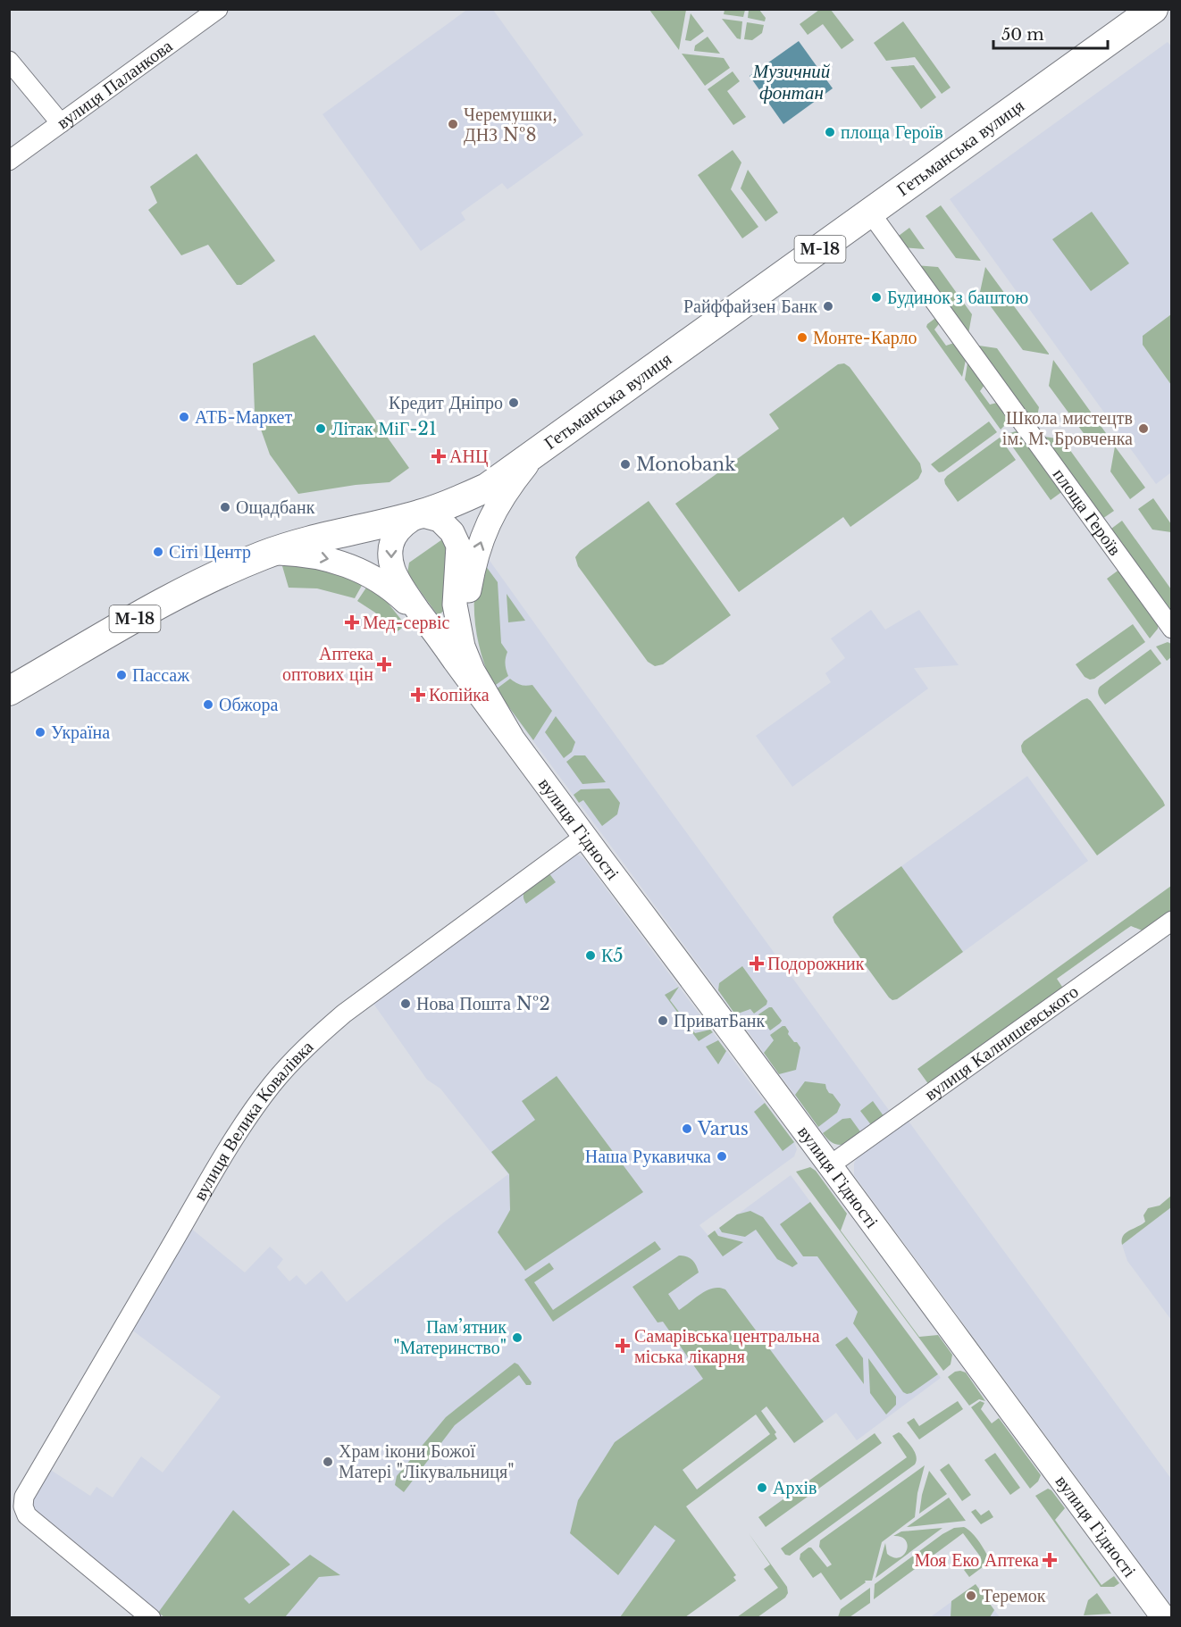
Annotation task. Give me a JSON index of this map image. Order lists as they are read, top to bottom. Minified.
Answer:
{"streets":{"highway":["Гетьманська вулиця","М-18"],"main road":["вулиця Гідності"],"street":["вулиця Паланкова","площа Героїв","вулиця Калнишевського","вулиця Велика Ковалівка"]},"crossings":[["Гетьманська вулиця","площа Героїв"],["Гетьманська вулиця","вулиця Гідності"],["вулиця Гідності","вулиця Калнишевського"],["вулиця Гідності","вулиця Велика Ковалівка"]],"water":["Музичний фонтан"],"places":{"other":["Черемушки, ДНЗ №8","площа Героїв","Будинок з баштою","Райффайзен Банк","Монте-Карло","Кредит Дніпро","АТБ-Маркет","Літак МіГ-21","Школа мистецтв ім. М. Бровченка","Monobank","Ощадбанк","Сіті Центр","Пассаж","Обжора","Україна","К5","Нова Пошта №2","ПриватБанк","Varus","Наша Рукавичка","Пам’ятник \"Материнство\"","Храм ікони Божої Матері \"Лікувальниця\"","Архів","Теремок"],"health":["АНЦ","Мед-сервіс","Аптека оптових цін","Копійка","Подорожник","Самарівська центральна міська лікарня","Моя Еко Аптека"]},"scale_bar":"50 m"}
